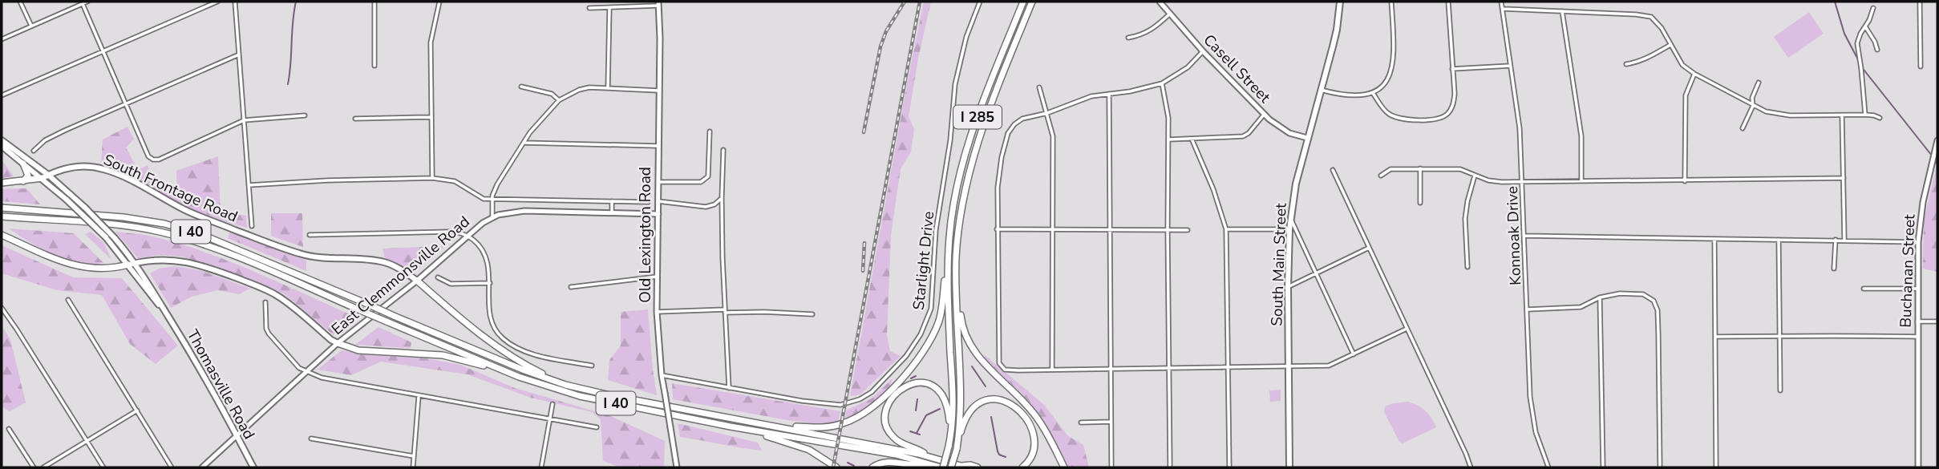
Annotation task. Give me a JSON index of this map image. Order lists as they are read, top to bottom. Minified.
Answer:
{"streets":{"highway":["I 285","I 40"],"main road":["Casell Street","South Frontage Road","Old Lexington Road","South Main Street","Buchanan Street","East Clemmonsville Road","Thomasville Road"],"street":["Konnoak Drive","Starlight Drive"]},"crossings":[["Casell Street","South Main Street"],["I 285","I 40"],["South Frontage Road","East Clemmonsville Road"],["South Frontage Road","Thomasville Road"],["Old Lexington Road","Starlight Drive"],["Old Lexington Road","East Clemmonsville Road"],["East Clemmonsville Road","Thomasville Road"]]}
